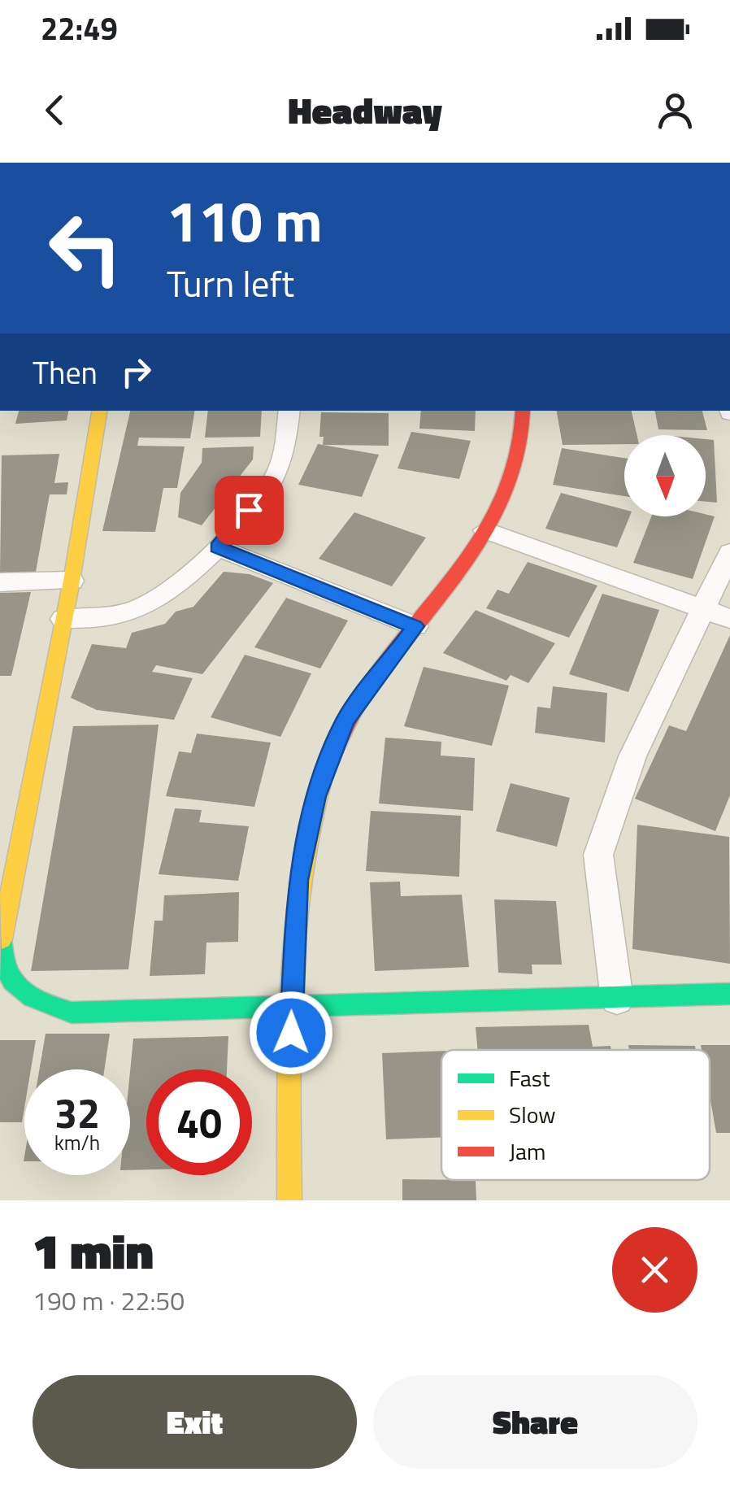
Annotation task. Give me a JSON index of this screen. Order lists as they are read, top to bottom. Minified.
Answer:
{"legend":["Fast","Slow","Jam"],"north":"bottom","page":{"status":"22:49","header":"Headway","turn":["110 m","Turn left"],"then":"Then","speed":"32 km/h","limit":"40","heading":["1 min","190 m · 22:50"],"buttons":["Exit","Share"]}}
